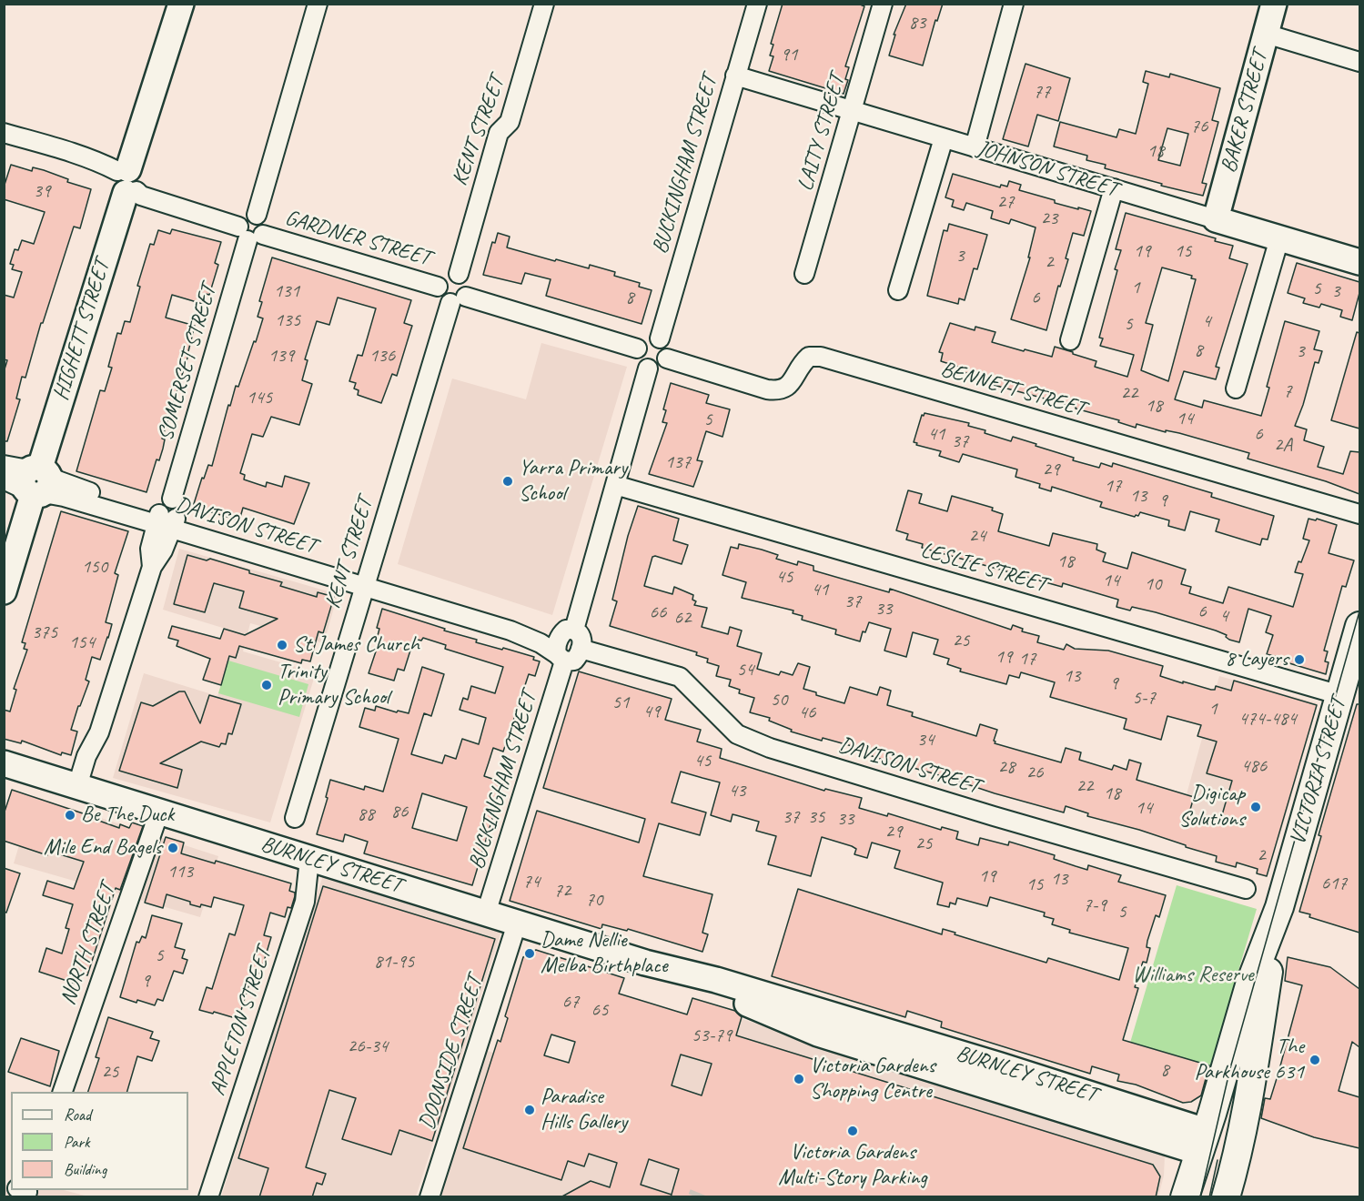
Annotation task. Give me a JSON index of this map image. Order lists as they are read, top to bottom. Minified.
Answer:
{"streets":{"main road":["BAKER STREET","JOHNSON STREET","HIGHETT STREET","VICTORIA STREET","BURNLEY STREET"],"street":["KENT STREET","LAITY STREET","BUCKINGHAM STREET","GARDNER STREET","SOMERSET STREET","BENNETT STREET","DAVISON STREET","LESLIE STREET","NORTH STREET","APPLETON STREET","DOONSIDE STREET"]},"crossings":[["BAKER STREET","JOHNSON STREET"],["KENT STREET","GARDNER STREET"],["KENT STREET","DAVISON STREET"],["LAITY STREET","JOHNSON STREET"],["BUCKINGHAM STREET","JOHNSON STREET"],["BUCKINGHAM STREET","BENNETT STREET"],["BUCKINGHAM STREET","DAVISON STREET"],["BUCKINGHAM STREET","BURNLEY STREET"],["GARDNER STREET","HIGHETT STREET"],["GARDNER STREET","SOMERSET STREET"],["HIGHETT STREET","DAVISON STREET"],["LESLIE STREET","VICTORIA STREET"],["VICTORIA STREET","BURNLEY STREET"],["BURNLEY STREET","NORTH STREET"],["BURNLEY STREET","APPLETON STREET"],["BURNLEY STREET","DOONSIDE STREET"]],"parks":["Williams Reserve"],"places":["Yarra Primary School","St James Church","8 Layers","Trinity Primary School","Digicap Solutions","Be The Duck","Mile End Bagels","Dame Nellie Melba Birthplace","The Parkhouse 631","Victoria Gardens Shopping Centre","Paradise Hills Gallery","Victoria Gardens Multi-Story Parking"],"house_numbers":["83","91","77","76","18","39","27","23","19","15","3","2","1","5","131","3","8","6","135","4","5","8","3","139","136","7","22","145","18","14","5","41","6","37","2A","137","29","17","13","9","24","18","150","45","14","10","41","37","33","6","66","4","62","375","25","154","19","17","54","13","9","5-7","50","51","1","49","46","474-484","34","45","486","28","26","22","43","18","14","86","88","37","35","33","29","25","2","113","19","13","74","617","15","72","70","7-9","5","5","81-95","9","67","65","53-79","26-34","8","25"],"legend":["Road","Park","Building"]}
